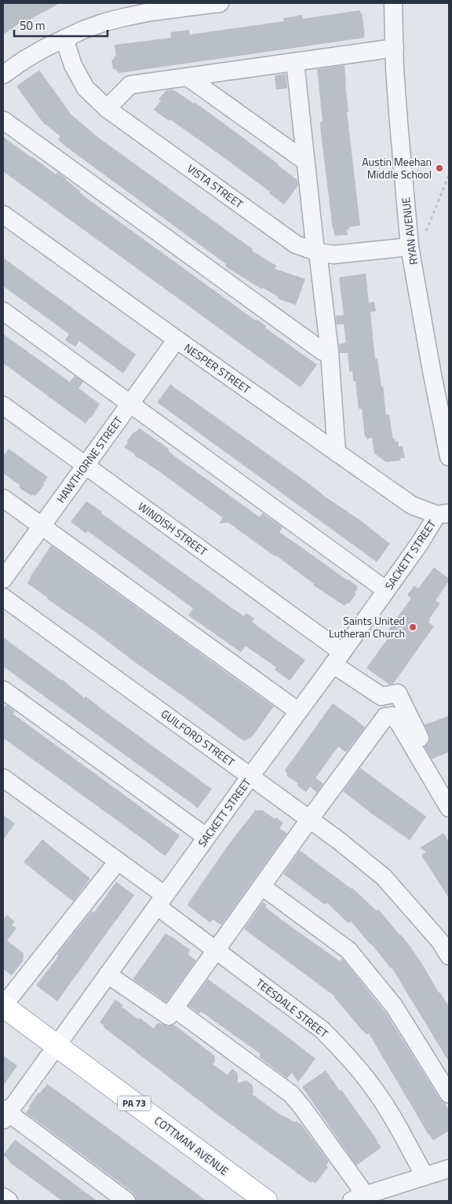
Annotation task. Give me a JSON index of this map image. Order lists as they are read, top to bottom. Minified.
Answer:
{"streets":{"main road":["PA 73","COTTMAN AVENUE"],"street":["VISTA STREET","RYAN AVENUE","NESPER STREET","HAWTHORNE STREET","WINDISH STREET","SACKETT STREET","GUILFORD STREET","TEESDALE STREET"]},"crossings":[["VISTA STREET","RYAN AVENUE"],["NESPER STREET","HAWTHORNE STREET"],["NESPER STREET","SACKETT STREET"],["HAWTHORNE STREET","WINDISH STREET"],["WINDISH STREET","SACKETT STREET"],["SACKETT STREET","GUILFORD STREET"],["SACKETT STREET","TEESDALE STREET"],["SACKETT STREET","COTTMAN AVENUE"]],"places":["Austin Meehan Middle School","Saints United Lutheran Church"],"scale_bar":"50 m"}
